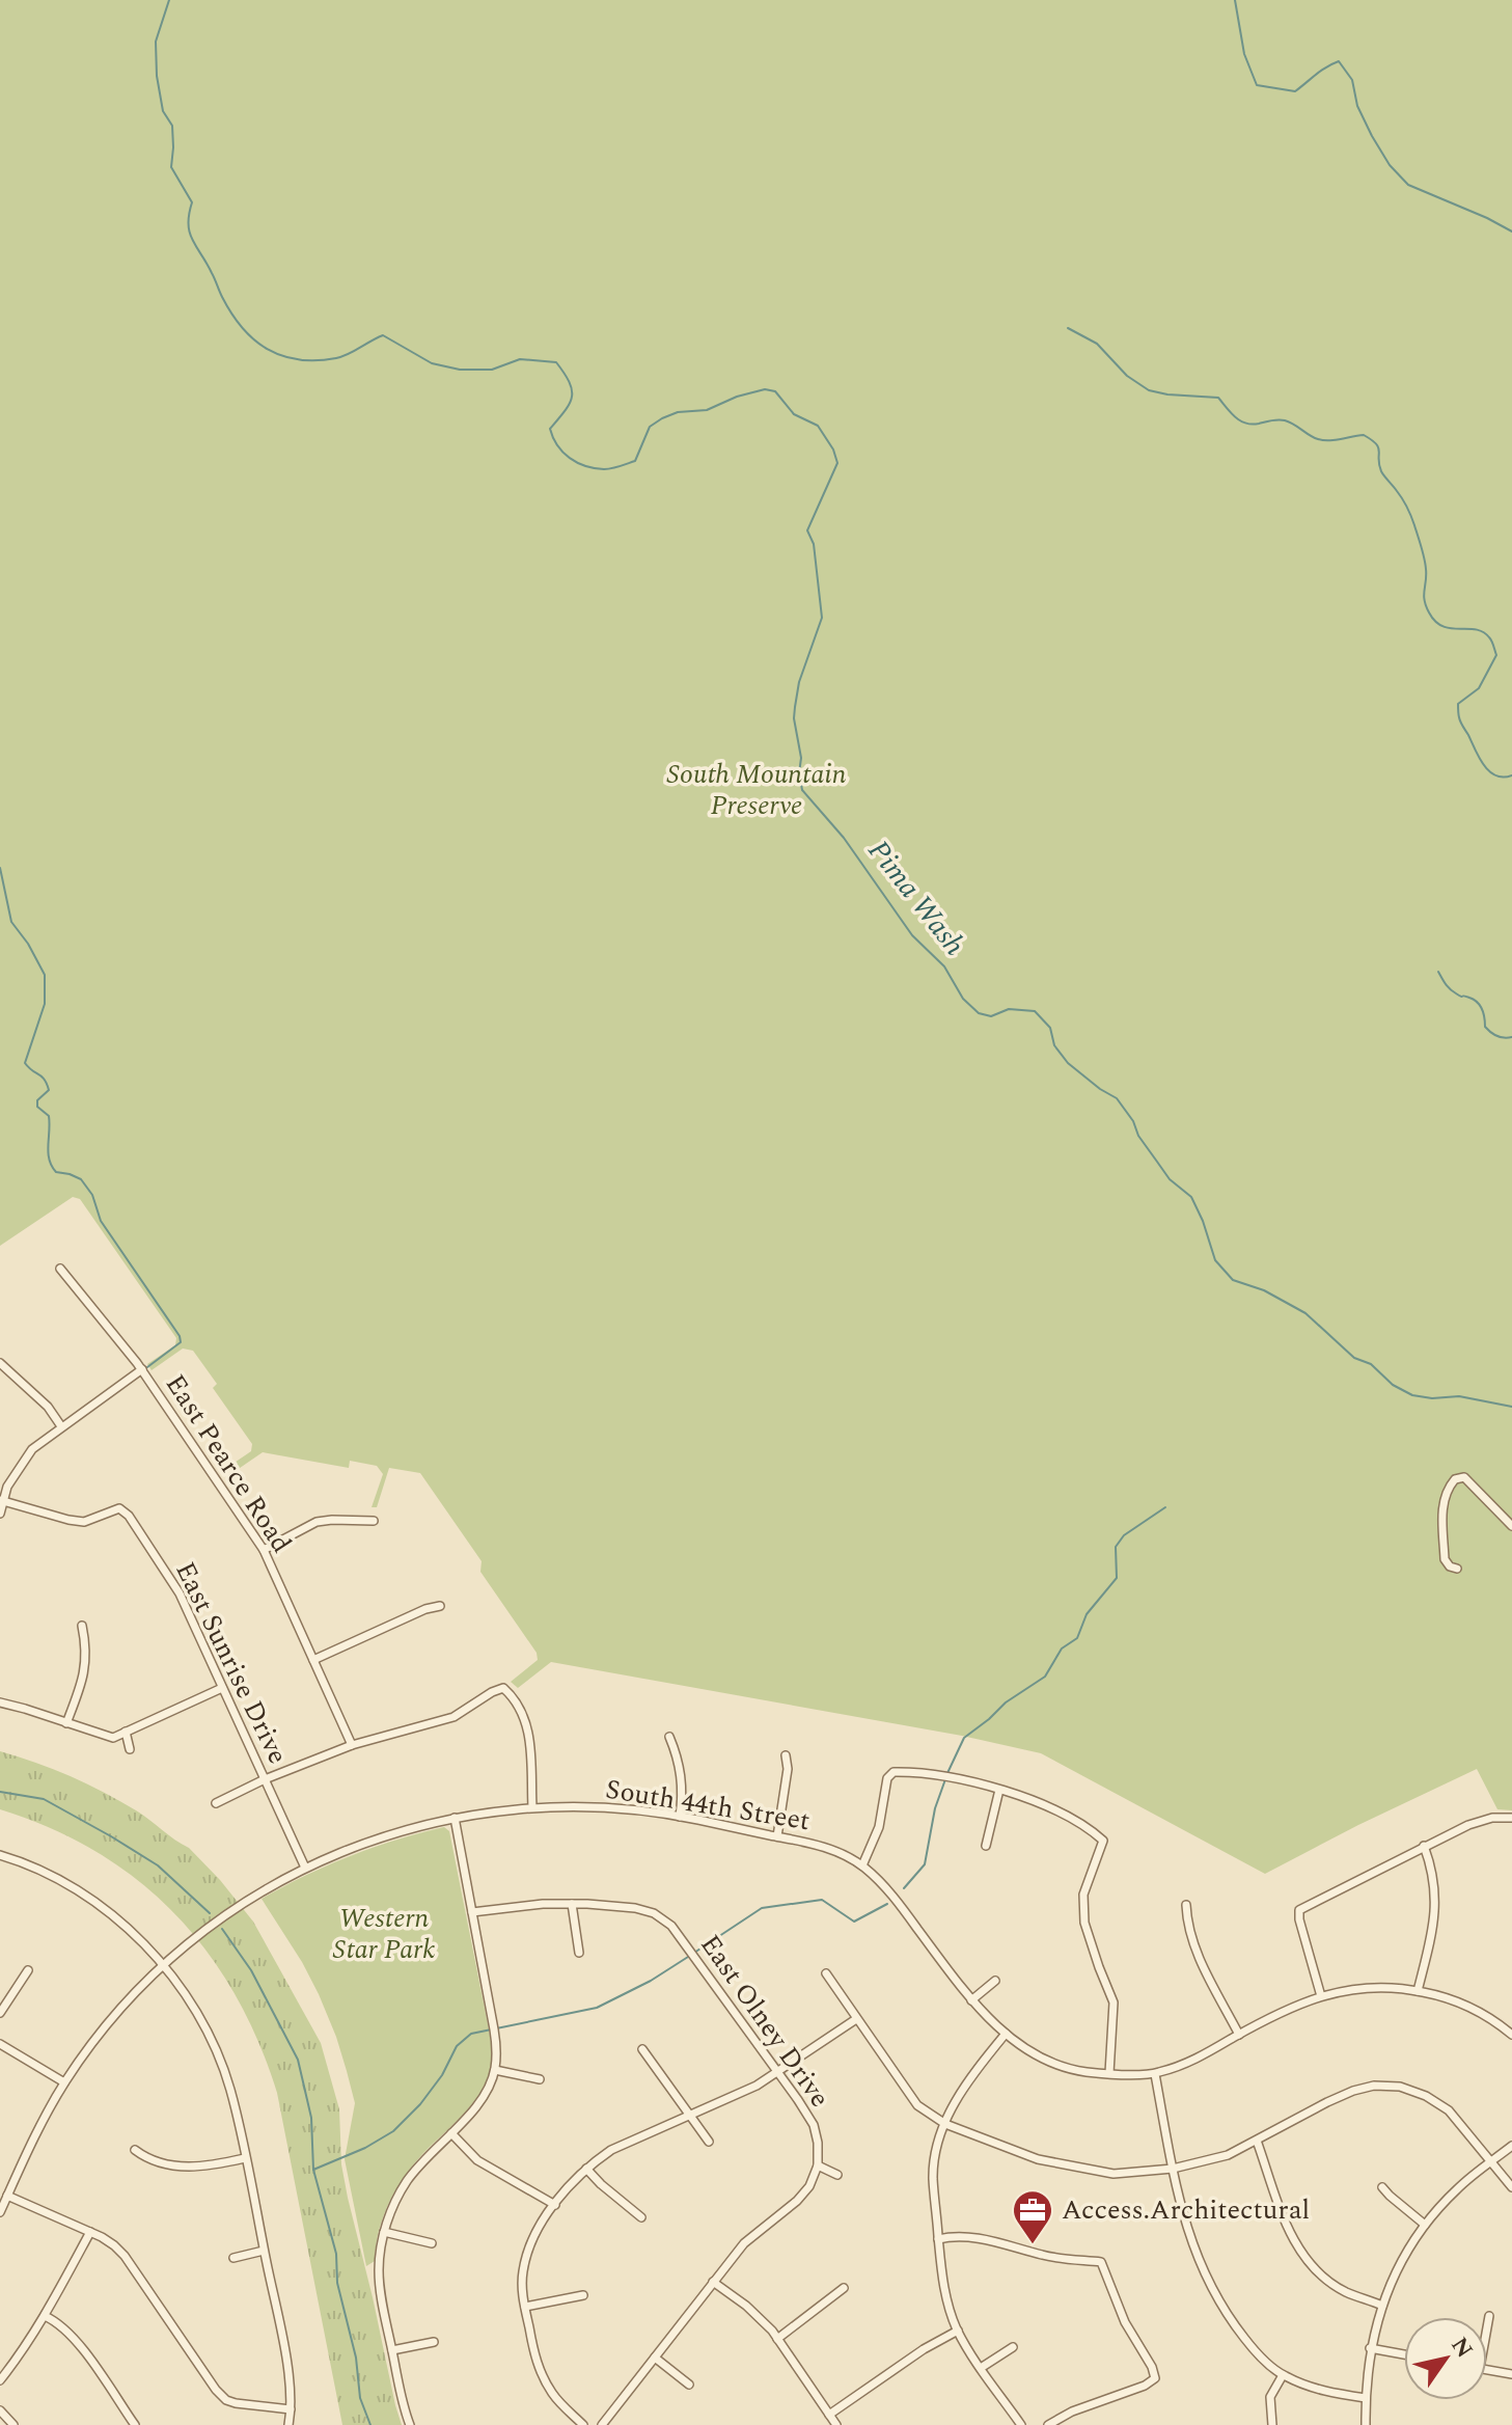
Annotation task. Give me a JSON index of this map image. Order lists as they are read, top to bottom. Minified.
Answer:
{"streets":{"street":["East Pearce Road","East Sunrise Drive","South 44th Street","East Olney Drive"]},"crossings":[["East Sunrise Drive","South 44th Street"]],"water":["Pima Wash"],"parks":["South Mountain Preserve","Western Star Park"],"places":{"office":["Access.Architectural"]},"north":"top right"}
